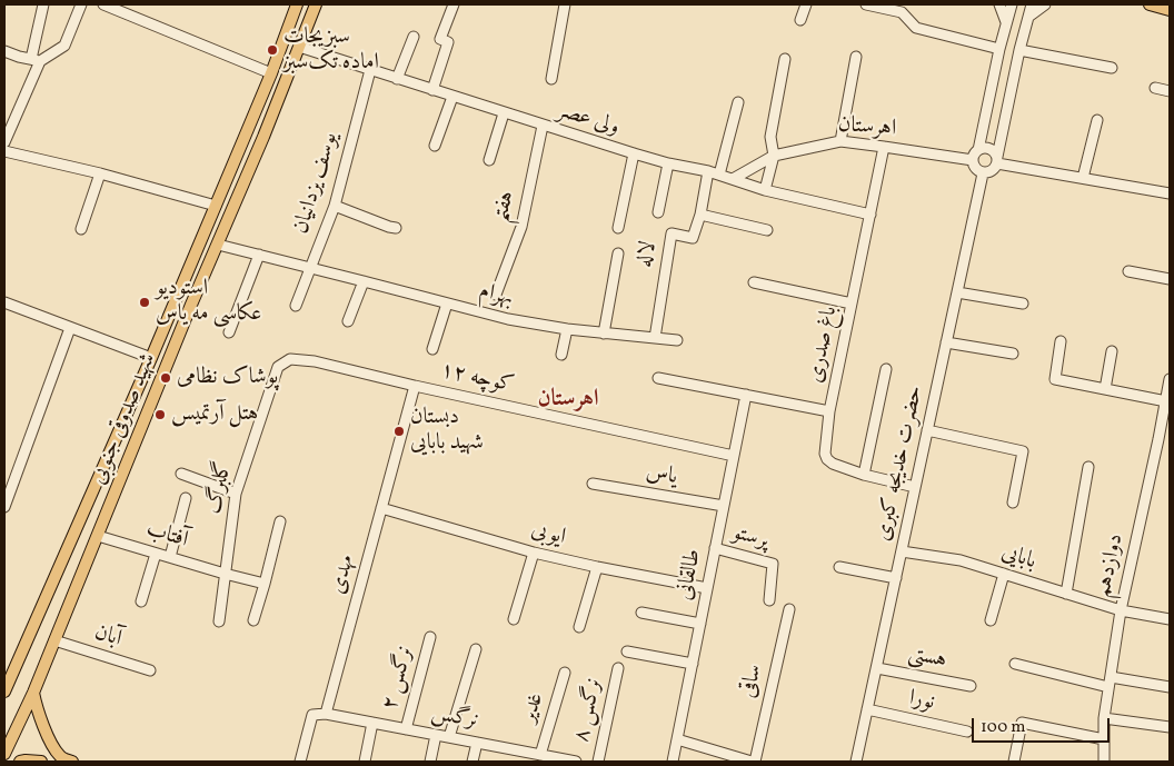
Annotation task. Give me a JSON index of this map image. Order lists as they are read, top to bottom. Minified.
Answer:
{"streets":{"main road":["شهید صدوقی جنوبی"],"street":["ولی عصر","اهرستان","یوسف یزدانیان","هفتم","لاله","بهرام","باغ صدری","کوچه ۱۲","حضرت خدیجه کبری","یاس","گلبرگ","ایوبی","آفتاب","پرستو","بابایی","دوازدهم","مهدی","طالقانی","آبان","هستی","نرگس ۲","ساقی","نورا","غدیر","نرگس ۸","نرگس"]},"crossings":[["ولی عصر","اهرستان"],["ولی عصر","یوسف یزدانیان"],["ولی عصر","هفتم"],["ولی عصر","لاله"],["ولی عصر","باغ صدری"],["ولی عصر","شهید صدوقی جنوبی"],["اهرستان","باغ صدری"],["اهرستان","حضرت خدیجه کبری"],["یوسف یزدانیان","بهرام"],["لاله","بهرام"],["بهرام","شهید صدوقی جنوبی"],["باغ صدری","حضرت خدیجه کبری"],["کوچه ۱۲","گلبرگ"],["کوچه ۱۲","مهدی"],["کوچه ۱۲","طالقانی"],["شهید صدوقی جنوبی","آفتاب"],["شهید صدوقی جنوبی","آبان"],["حضرت خدیجه کبری","بابایی"],["حضرت خدیجه کبری","هستی"],["حضرت خدیجه کبری","نورا"],["یاس","طالقانی"],["گلبرگ","آفتاب"],["ایوبی","مهدی"],["ایوبی","طالقانی"],["پرستو","طالقانی"],["بابایی","دوازدهم"],["مهدی","نرگس"],["نرگس ۲","نرگس"],["غدیر","نرگس"]],"districts":["اهرستان"],"places":["سبزیجات اماده تک‌سبز","استودیو عکاسی مه یاس","پوشاک نظامی","هتل آرتمیس","دبستان شهید بابایی"],"scale_bar":"100 m"}
